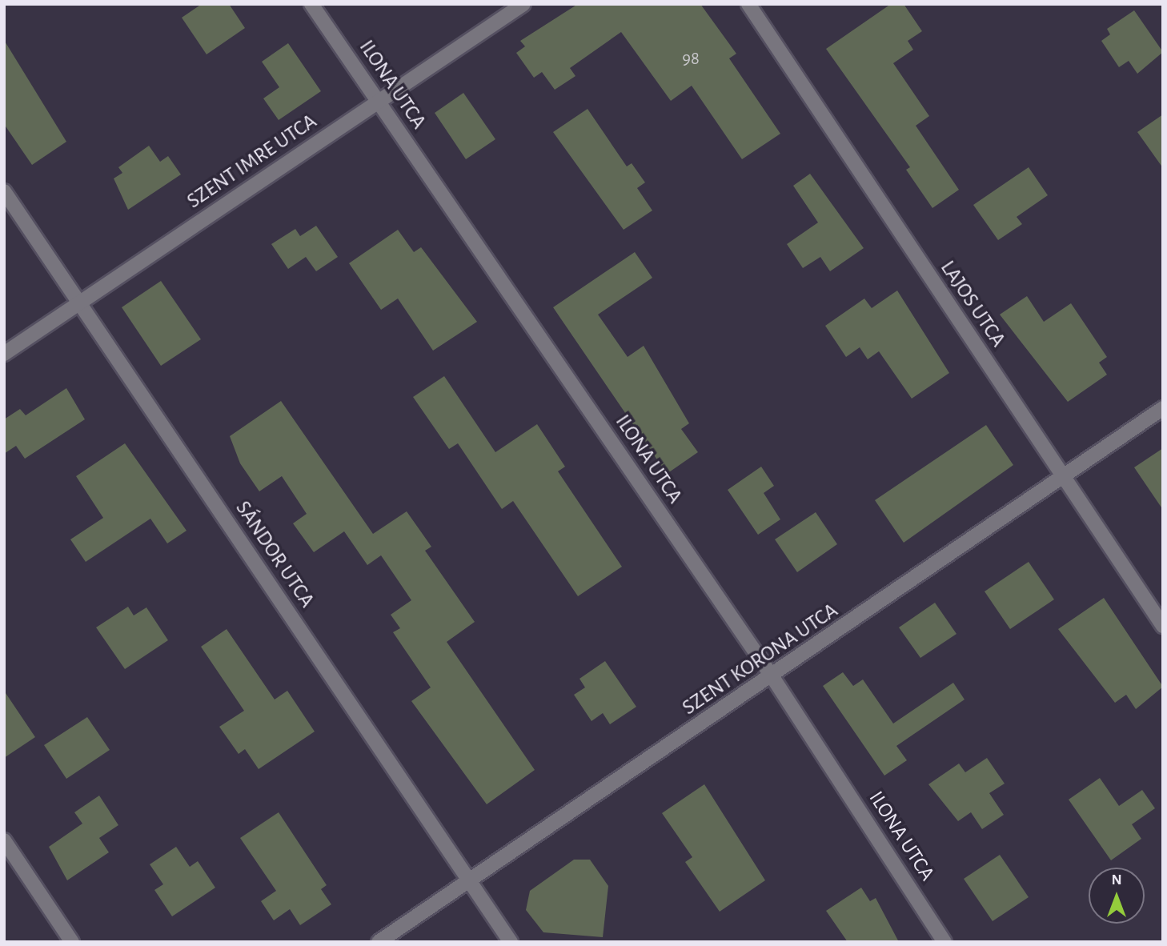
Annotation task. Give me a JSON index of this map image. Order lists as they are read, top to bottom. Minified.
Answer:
{"streets":{"street":["ILONA UTCA","SZENT IMRE UTCA","LAJOS UTCA","SÁNDOR UTCA","SZENT KORONA UTCA"]},"crossings":[["ILONA UTCA","SZENT IMRE UTCA"],["ILONA UTCA","SZENT KORONA UTCA"],["SZENT IMRE UTCA","SÁNDOR UTCA"],["LAJOS UTCA","SZENT KORONA UTCA"],["SÁNDOR UTCA","SZENT KORONA UTCA"]],"house_numbers":["98"],"north":"top"}
